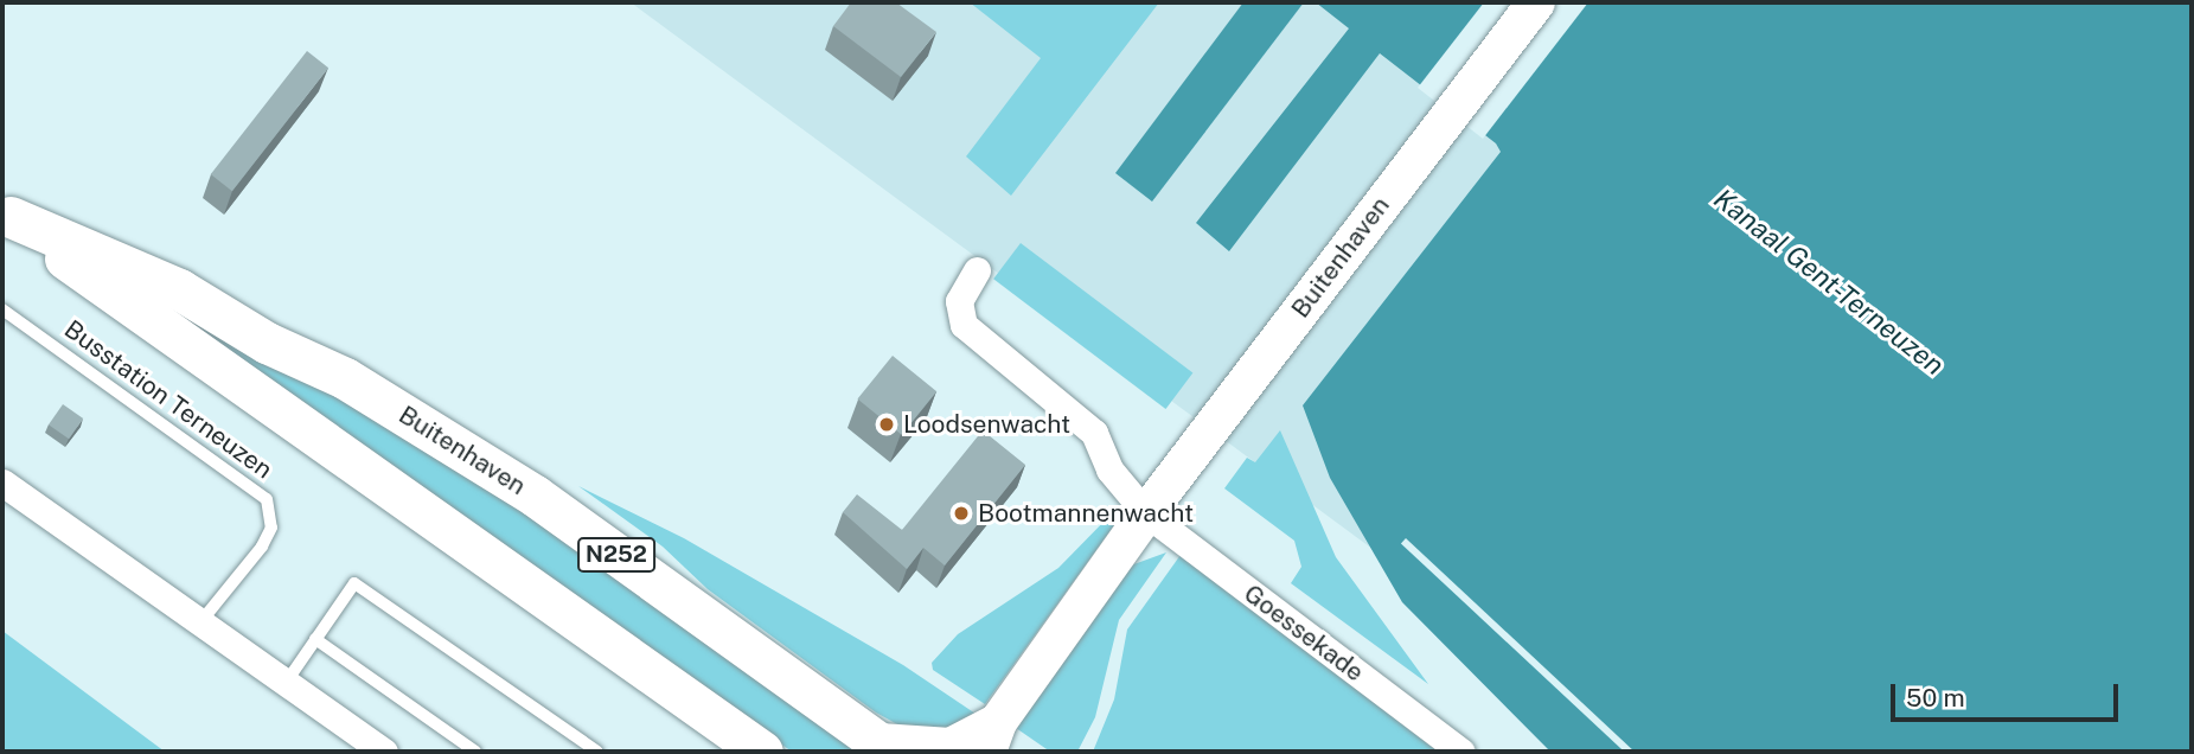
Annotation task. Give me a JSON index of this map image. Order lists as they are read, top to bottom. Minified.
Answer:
{"streets":{"main road":["Buitenhaven","N252"],"street":["Goessekade"],"lane":["Busstation Terneuzen"]},"crossings":[["Buitenhaven","Goessekade"]],"water":["Kanaal Gent-Terneuzen"],"places":["Loodsenwacht","Bootmannenwacht"],"scale_bar":"50 m"}
